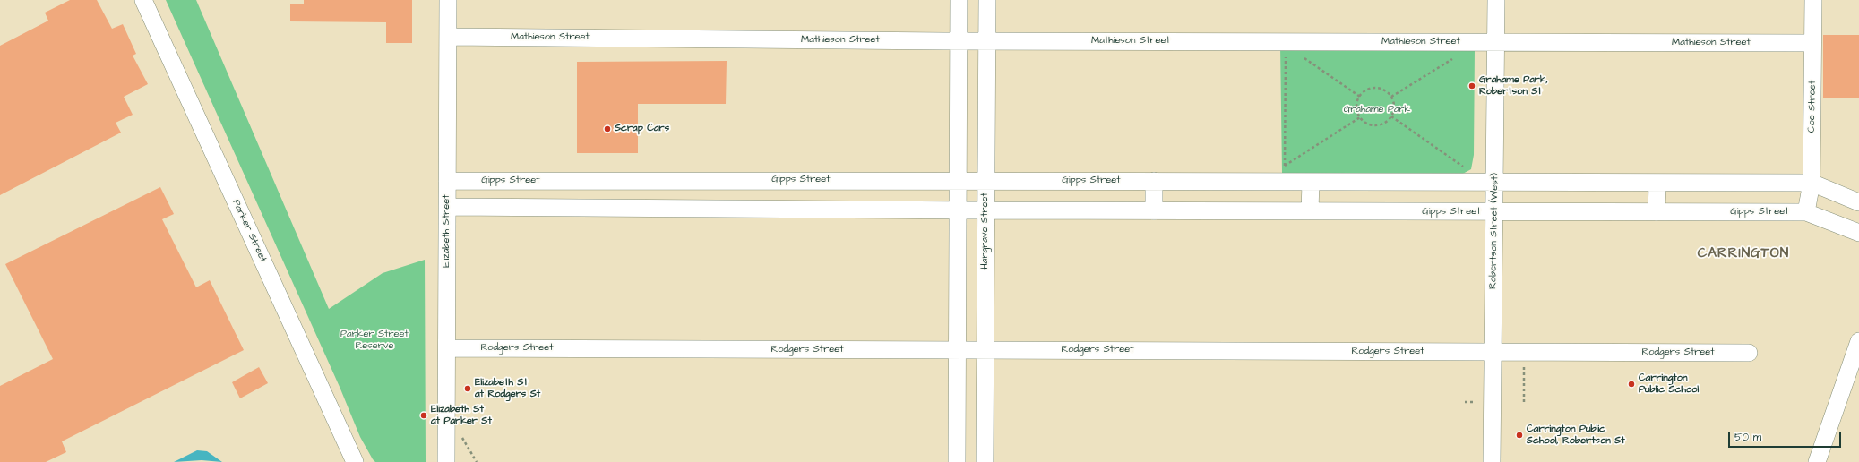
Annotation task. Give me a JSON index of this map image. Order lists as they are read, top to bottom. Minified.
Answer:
{"streets":{"street":["Mathieson Street","Coe Street","Gipps Street","Parker Street","Elizabeth Street","Hargrave Street","Robertson Street (West)","Rodgers Street"]},"crossings":[["Mathieson Street","Coe Street"],["Mathieson Street","Elizabeth Street"],["Mathieson Street","Hargrave Street"],["Mathieson Street","Robertson Street (West)"],["Coe Street","Gipps Street"],["Gipps Street","Elizabeth Street"],["Gipps Street","Hargrave Street"],["Gipps Street","Robertson Street (West)"],["Elizabeth Street","Rodgers Street"],["Hargrave Street","Rodgers Street"],["Robertson Street (West)","Rodgers Street"]],"districts":["CARRINGTON"],"parks":["Grahame Park","Parker Street Reserve"],"places":["Grahame Park, Robertson St","Scrap Cars","Carrington Public School","Elizabeth St at Rodgers St","Elizabeth St at Parker St","Carrington Public School, Robertson St"],"scale_bar":"50 m"}
